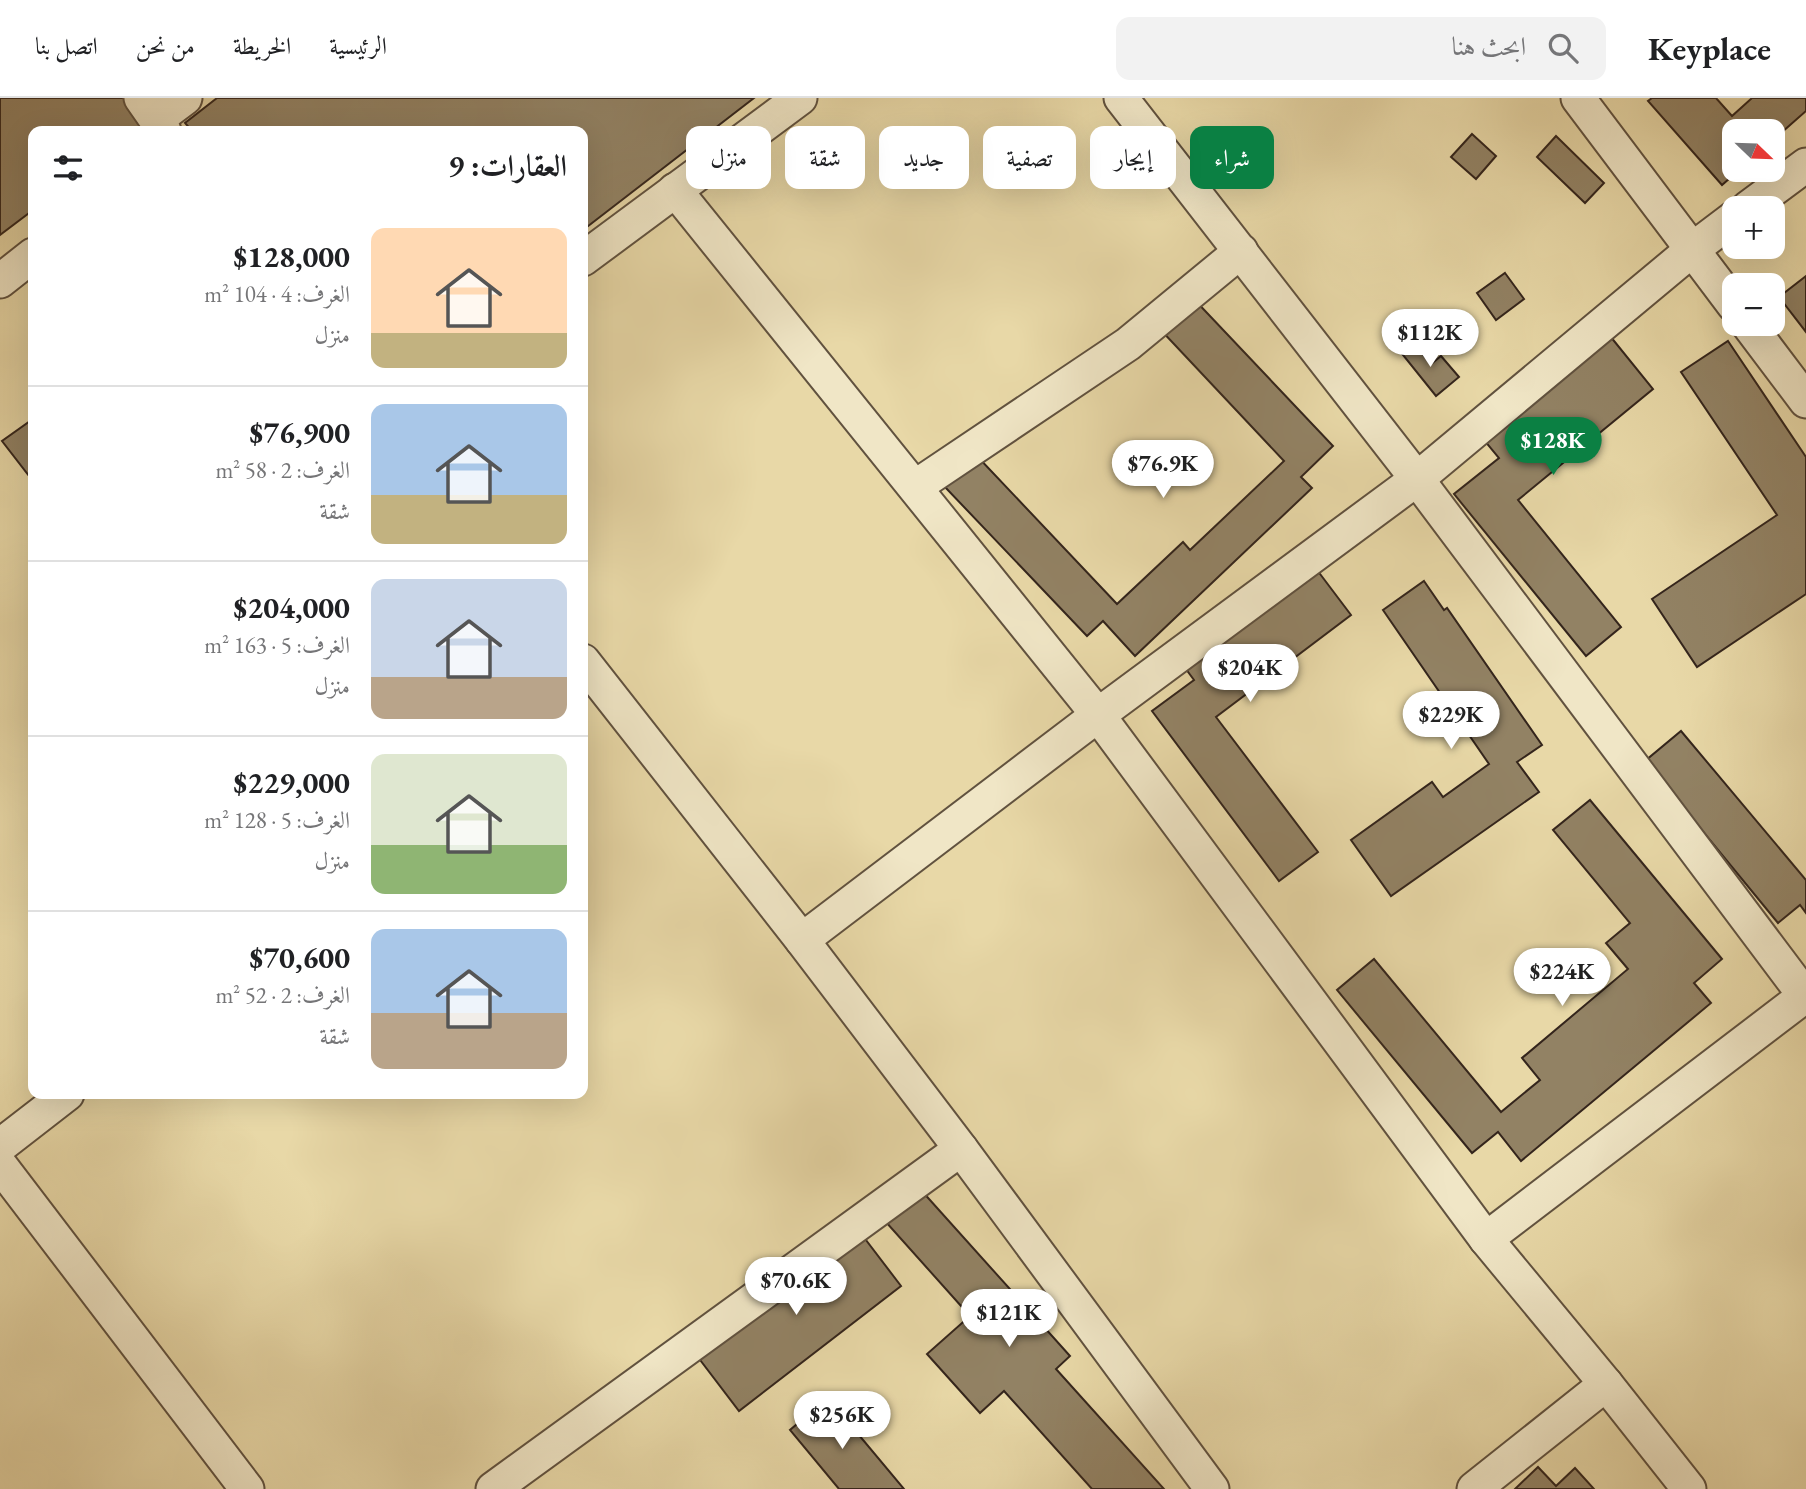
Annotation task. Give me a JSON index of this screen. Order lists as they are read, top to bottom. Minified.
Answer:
{"north":"bottom right","page":{"header":"Keyplace","search":"ابحث هنا","nav":["الرئيسية","الخريطة","من نحن","اتصل بنا"],"map_buttons":["+","−"],"chip":["شراء","إيجار","تصفية","جديد","شقة","منزل"],"heading":"العقارات: 9","list":[{"name":"$128,000","note":"الغرف: 4 · 104 m² · منزل"},{"name":"$76,900","note":"الغرف: 2 · 58 m² · شقة"},{"name":"$204,000","note":"الغرف: 5 · 163 m² · منزل"},{"name":"$229,000","note":"الغرف: 5 · 128 m² · منزل"},{"name":"$70,600","note":"الغرف: 2 · 52 m² · شقة"}],"price":["$112K","$128K","$76.9K","$204K","$229K","$224K","$70.6K","$121K","$256K"]}}
